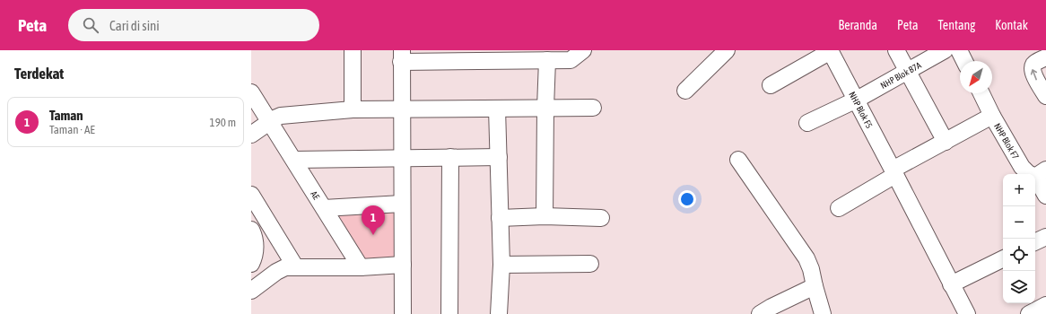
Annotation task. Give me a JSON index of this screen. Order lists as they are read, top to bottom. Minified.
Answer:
{"streets":{"street":["NHP Blok B7A","NHP Blok F5","NHP Blok F7","AE"]},"crossings":[["NHP Blok B7A","NHP Blok F5"]],"north":"bottom left","page":{"header":"Peta","search":"Cari di sini","nav":["Beranda","Peta","Tentang","Kontak"],"heading":"Terdekat","list":[{"mark":"1","name":"Taman","note":"Taman · AE","value":"190 m"}],"map_buttons":["+","−"],"pins":"1"}}
